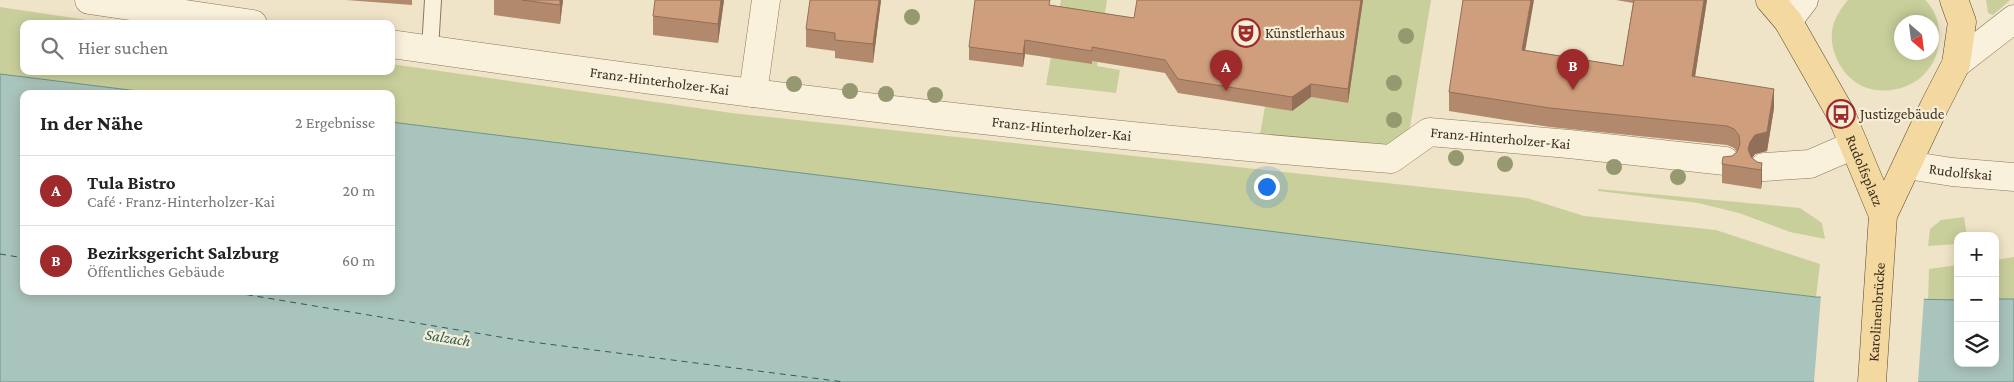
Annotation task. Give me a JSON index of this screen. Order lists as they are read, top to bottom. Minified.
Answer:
{"streets":{"main road":["Rudolfsplatz","Karolinenbrücke"],"street":["Franz-Hinterholzer-Kai","Rudolfskai"]},"crossings":[["Rudolfsplatz","Rudolfskai"],["Rudolfsplatz","Karolinenbrücke"]],"water":["Salzach"],"places":{"theatre":["Künstlerhaus"],"bus stop":["Justizgebäude"]},"north":"bottom right","page":{"search":"Hier suchen","pins":["B","A"],"heading":["In der Nähe","2 Ergebnisse"],"list":[{"mark":"A","name":"Tula Bistro","note":"Café · Franz-Hinterholzer-Kai","value":"20 m"},{"mark":"B","name":"Bezirksgericht Salzburg","note":"Öffentliches Gebäude","value":"60 m"}],"map_buttons":["+","−"]}}
